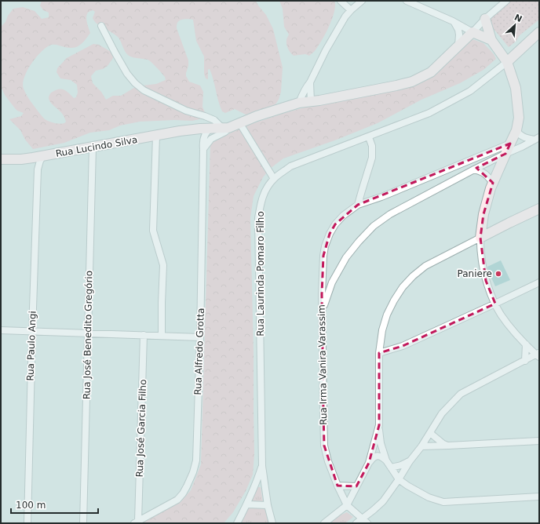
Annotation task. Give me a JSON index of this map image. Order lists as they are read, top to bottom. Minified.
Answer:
{"streets":{"street":["Rua Lucindo Silva","Rua Laurinda Pomaro Filho","Rua José Benedito Gregório","Rua Paulo Angi","Rua Alfredo Grotta","Rua Irma Vanira Varassim","Rua José Garcia Filho"]},"crossings":[["Rua Lucindo Silva","Rua José Benedito Gregório"],["Rua Lucindo Silva","Rua Paulo Angi"],["Rua Alfredo Grotta","Rua José Garcia Filho"]],"places":["Paniere"],"scale_bar":"100 m","north":"top right"}
